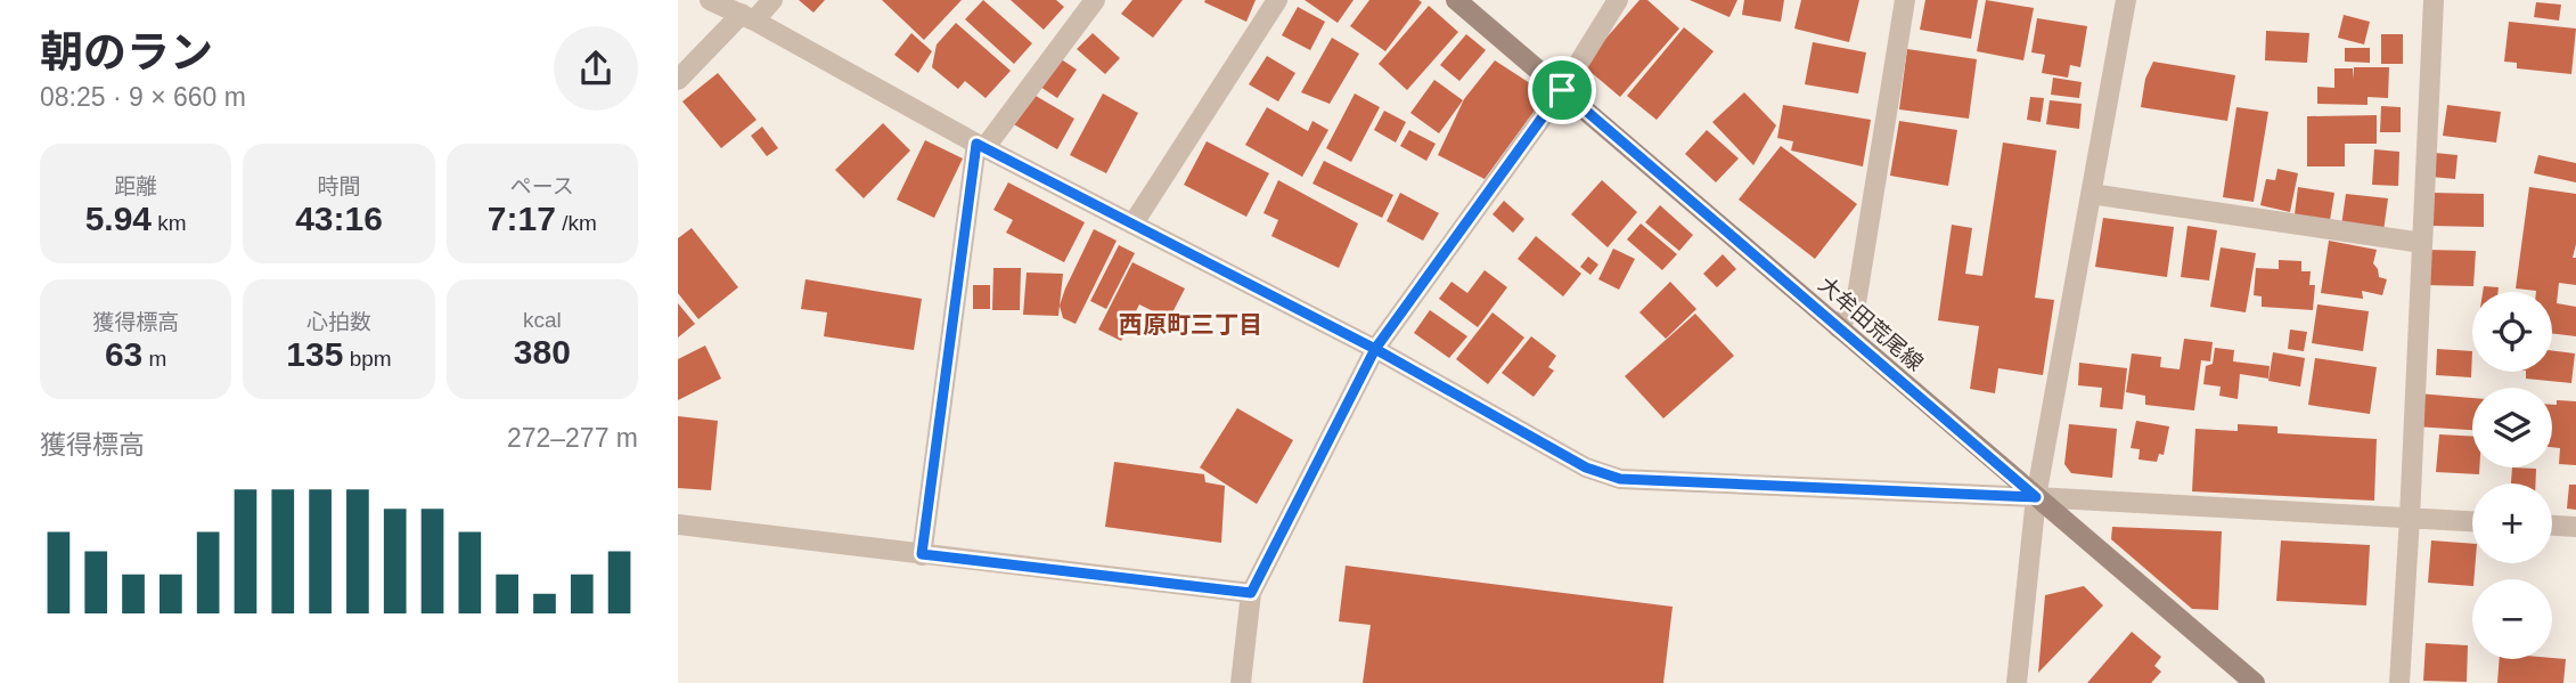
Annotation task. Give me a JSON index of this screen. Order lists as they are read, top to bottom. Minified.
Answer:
{"streets":{"main road":["大牟田荒尾線"]},"districts":["西原町三丁目"],"page":{"heading":["朝のラン","08:25 · 9 × 660 m"],"stats":[["距離","5.94 km"],["時間","43:16"],["ペース","7:17 /km"],["獲得標高","63 m"],["心拍数","135 bpm"],["kcal","380"]],"map_buttons":["+","−"],"chart":["獲得標高","272–277 m"]}}
